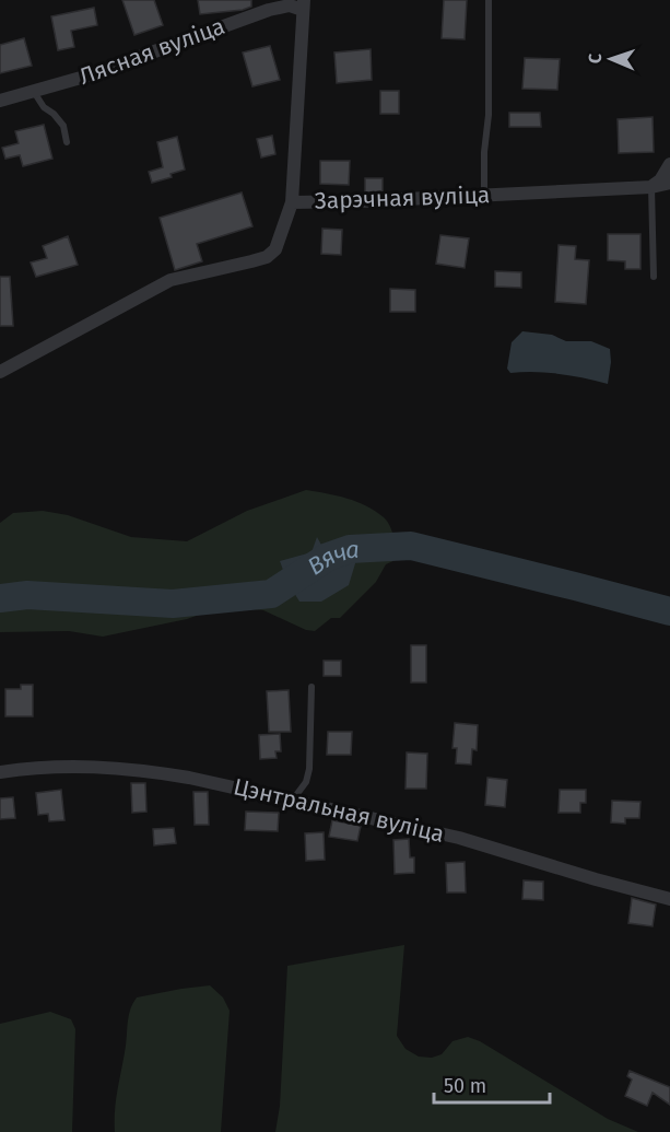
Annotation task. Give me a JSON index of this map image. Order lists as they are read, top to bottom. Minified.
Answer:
{"streets":{"street":["Лясная вуліца","Зарэчная вуліца","Цэнтральная вуліца"]},"water":["Вяча"],"scale_bar":"50 m","north":"left"}
